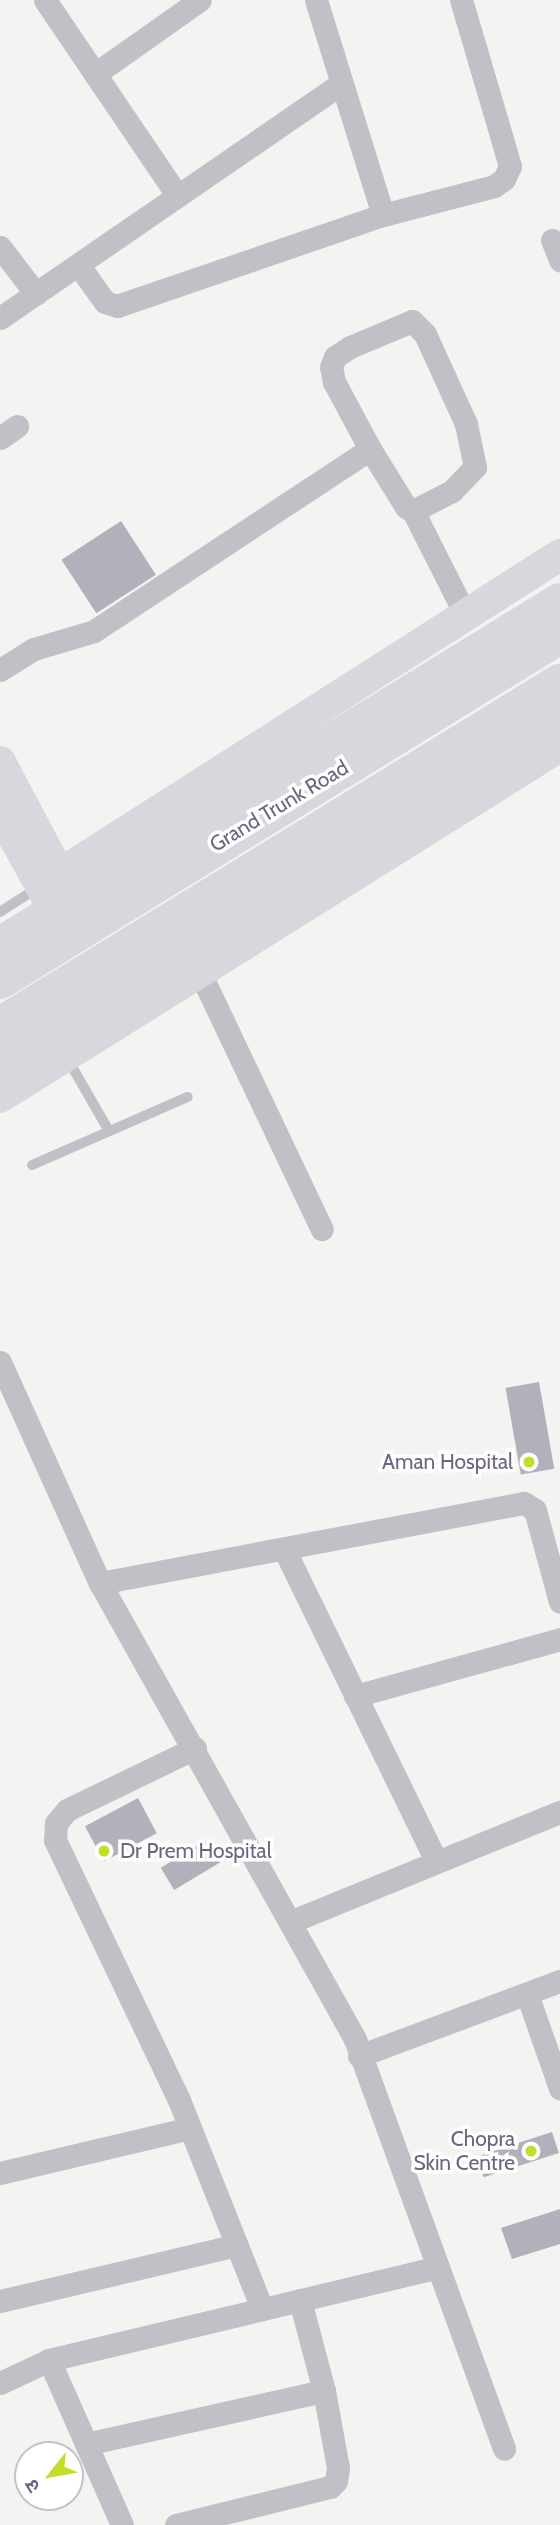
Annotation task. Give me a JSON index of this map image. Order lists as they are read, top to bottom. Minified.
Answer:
{"streets":{"highway":["Grand Trunk Road"]},"places":["Aman Hospital","Dr Prem Hospital","Chopra Skin Centre"],"north":"bottom left"}
